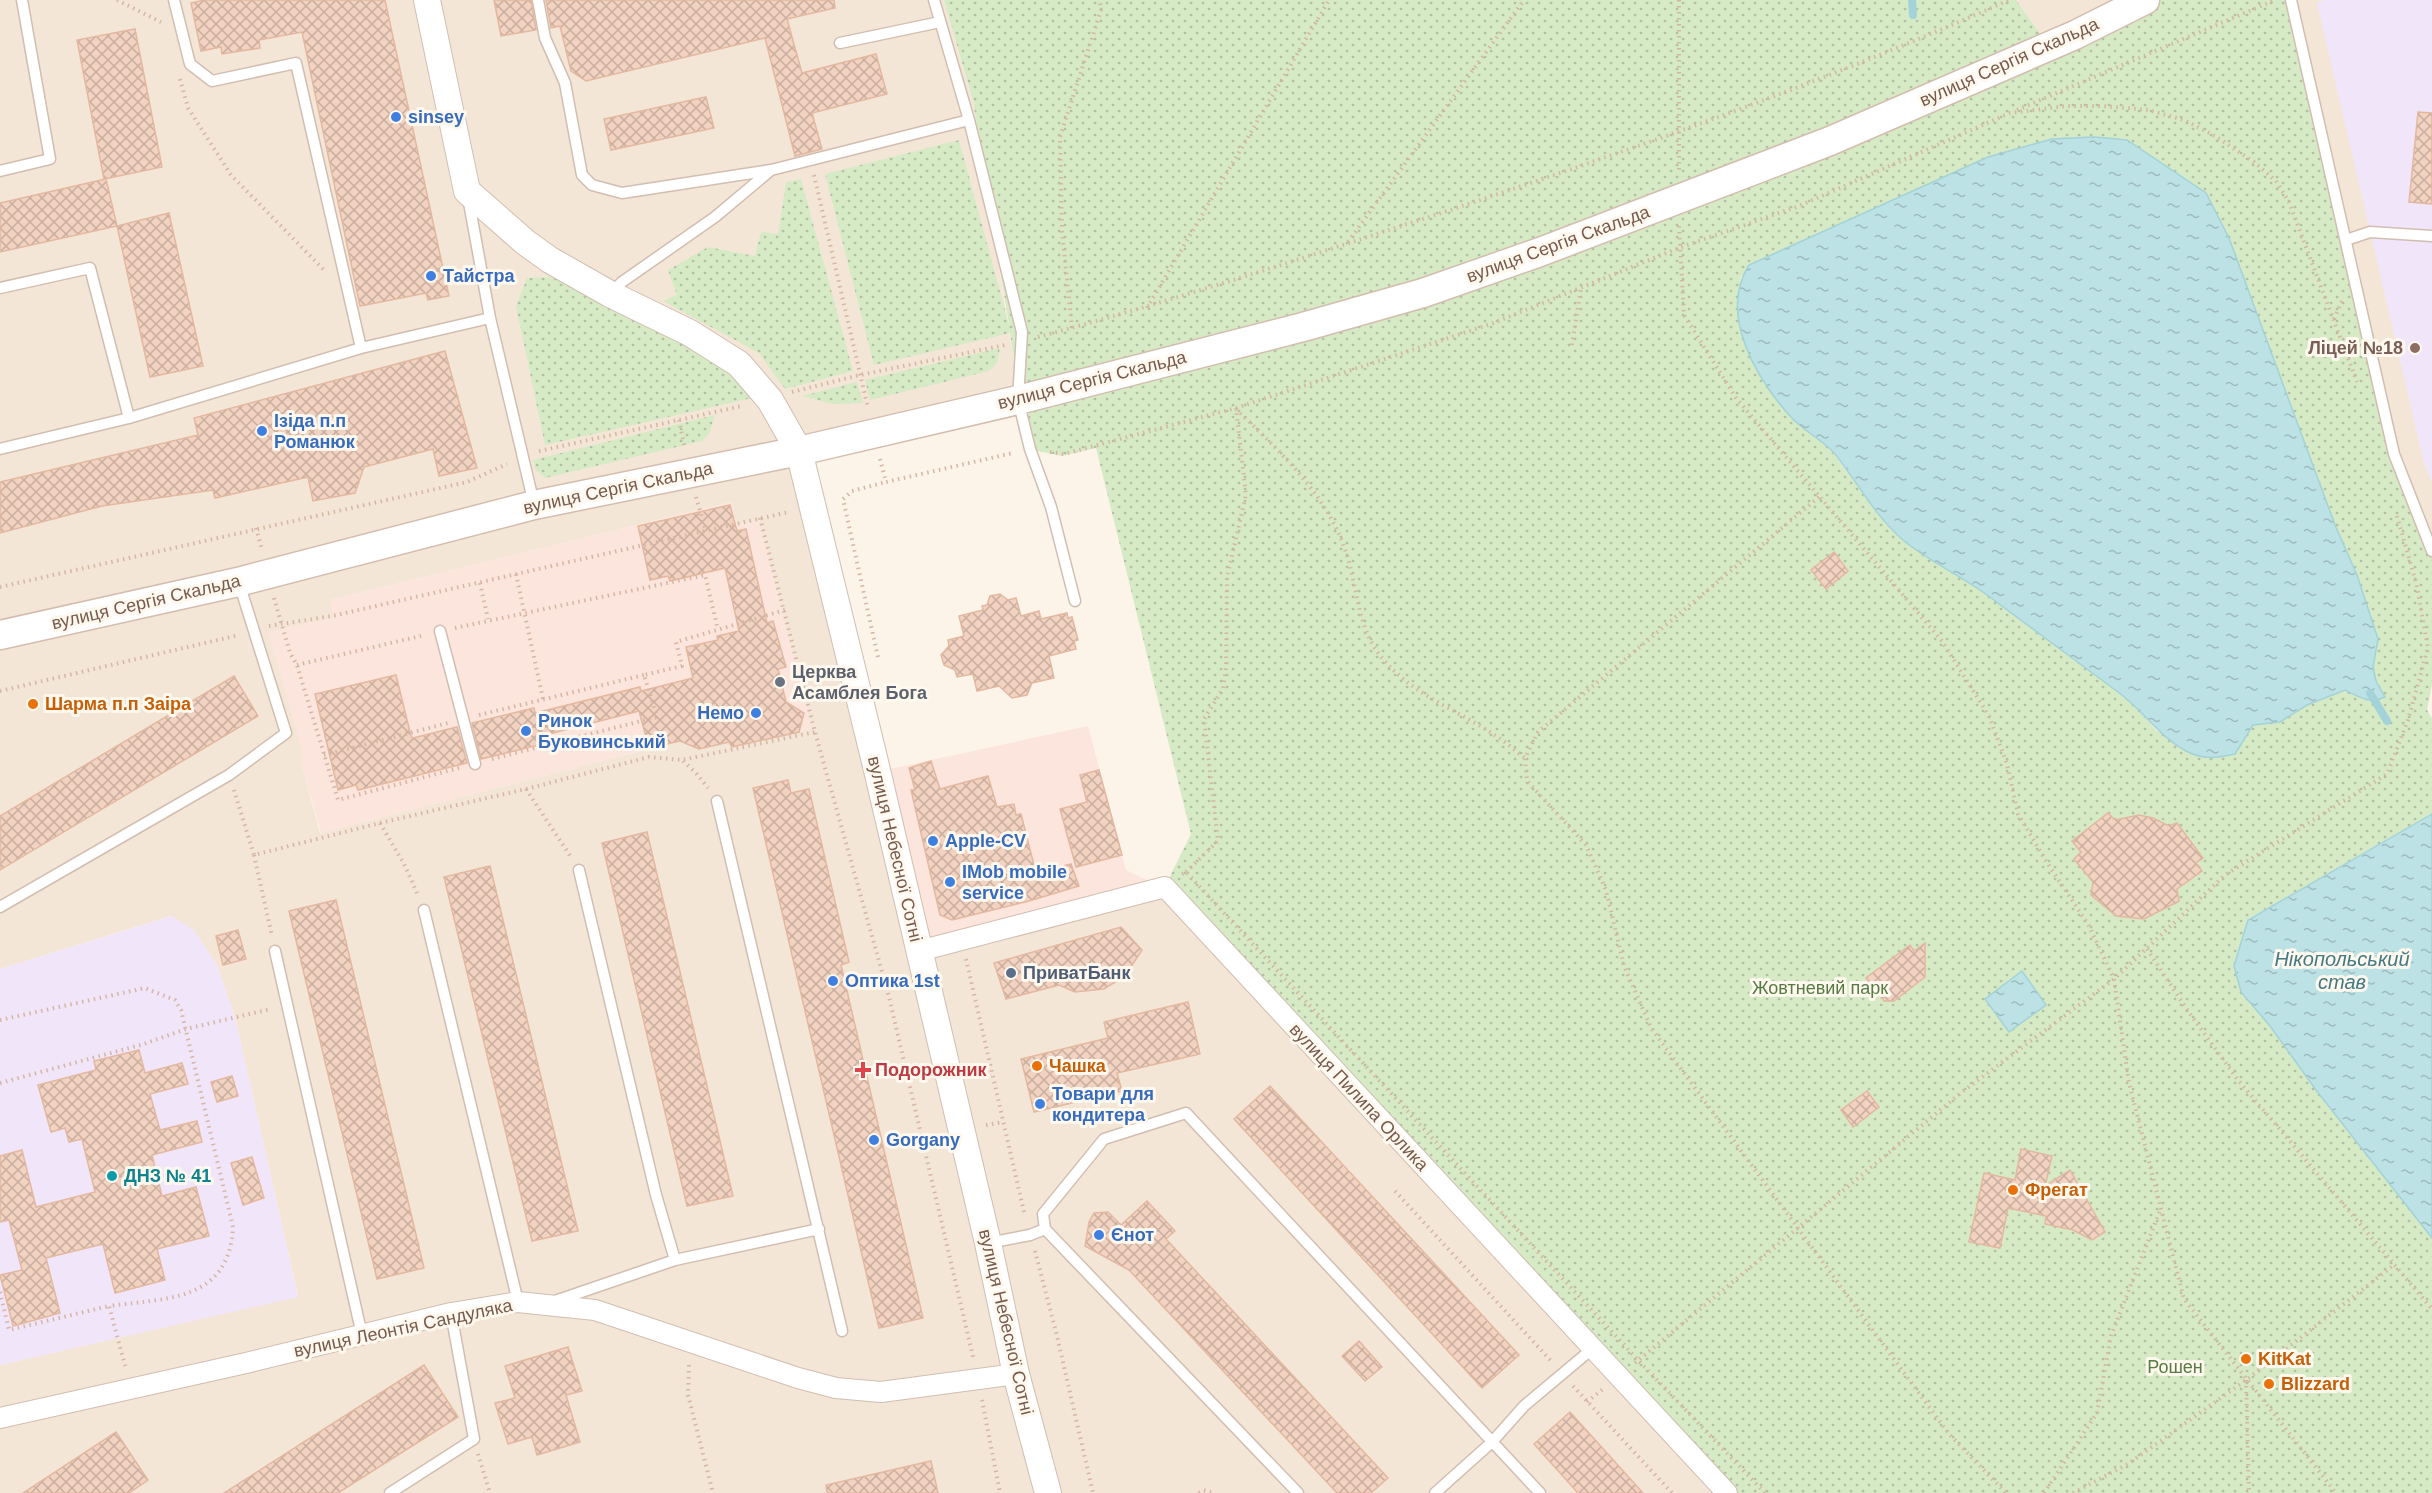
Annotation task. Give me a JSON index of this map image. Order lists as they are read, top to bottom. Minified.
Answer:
{"streets":{"main road":["вулиця Сергія Скальда"],"street":["вулиця Небесної Сотні","вулиця Пилипа Орлика","вулиця Леонтія Сандуляка"]},"crossings":[["вулиця Сергія Скальда","вулиця Небесної Сотні"],["вулиця Небесної Сотні","вулиця Леонтія Сандуляка"]],"water":["Нікопольський став"],"parks":["Жовтневий парк","Рошен"],"places":{"other":["sinsey","Тайстра","Ліцей №18","Ізіда п.п Романюк","Церква Асамблея Бога","Шарма п.п Заіра","Немо","Ринок Буковинський","Apple-CV","IMob mobile service","ПриватБанк","Оптика 1st","Чашка","Товари для кондитера","Gorgany","ДНЗ № 41","Фрегат","Єнот","KitKat","Blizzard"],"health":["Подорожник"]}}
